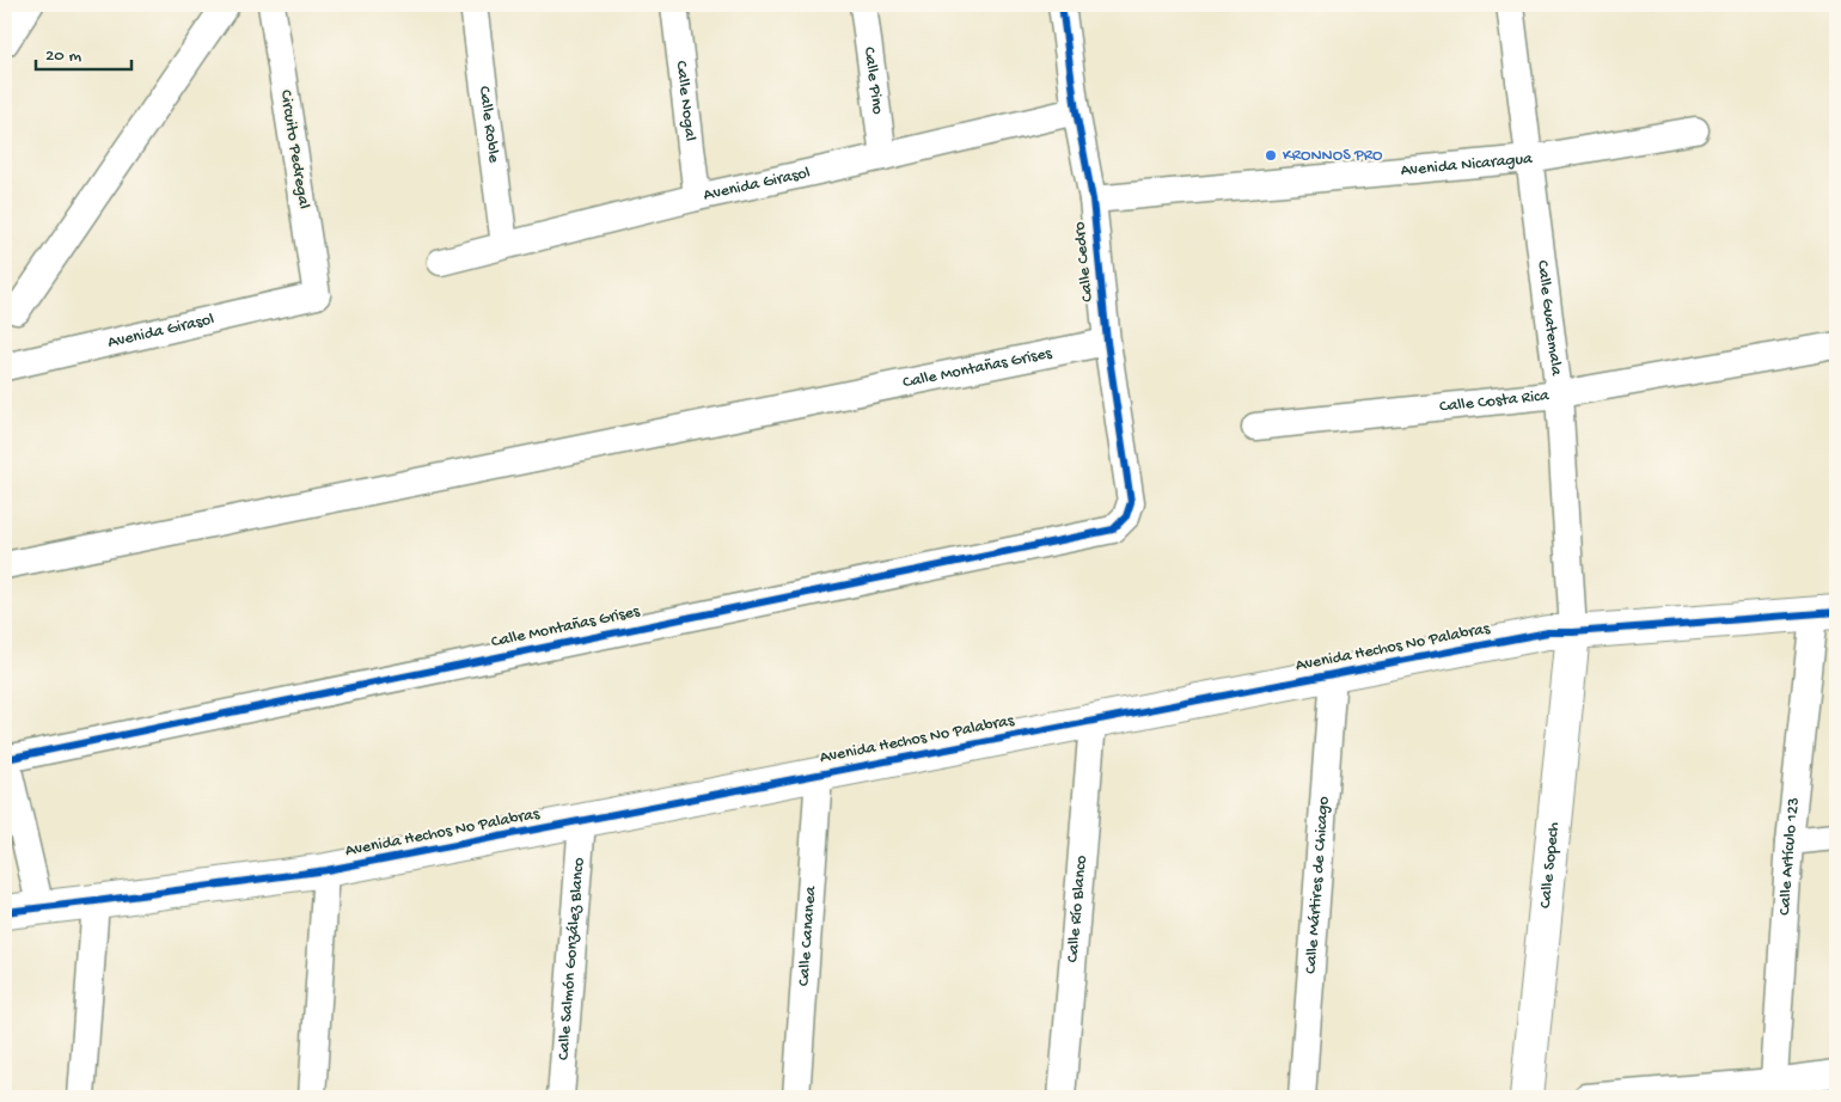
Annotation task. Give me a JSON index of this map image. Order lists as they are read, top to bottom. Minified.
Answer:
{"streets":{"street":["Calle Pino","Calle Nogal","Calle Roble","Circuito Pedregal","Avenida Nicaragua","Avenida Girasol","Calle Cedro","Calle Guatemala","Calle Montañas Grises","Calle Costa Rica","Avenida Hechos No Palabras","Calle Artículo 123","Calle Sopech","Calle Mártires de Chicago","Calle Río Blanco","Calle Cananea","Calle Salmón González Blanco"]},"crossings":[["Calle Pino","Avenida Girasol"],["Calle Nogal","Avenida Girasol"],["Calle Roble","Avenida Girasol"],["Circuito Pedregal","Avenida Girasol"],["Avenida Nicaragua","Calle Cedro"],["Avenida Nicaragua","Calle Guatemala"],["Avenida Girasol","Calle Cedro"],["Calle Cedro","Calle Montañas Grises"],["Calle Guatemala","Calle Costa Rica"],["Calle Guatemala","Avenida Hechos No Palabras"],["Calle Guatemala","Calle Sopech"],["Avenida Hechos No Palabras","Calle Artículo 123"],["Avenida Hechos No Palabras","Calle Sopech"],["Avenida Hechos No Palabras","Calle Mártires de Chicago"],["Avenida Hechos No Palabras","Calle Río Blanco"],["Avenida Hechos No Palabras","Calle Cananea"],["Avenida Hechos No Palabras","Calle Salmón González Blanco"]],"places":["KRONNOS PRO"],"scale_bar":"20 m"}
